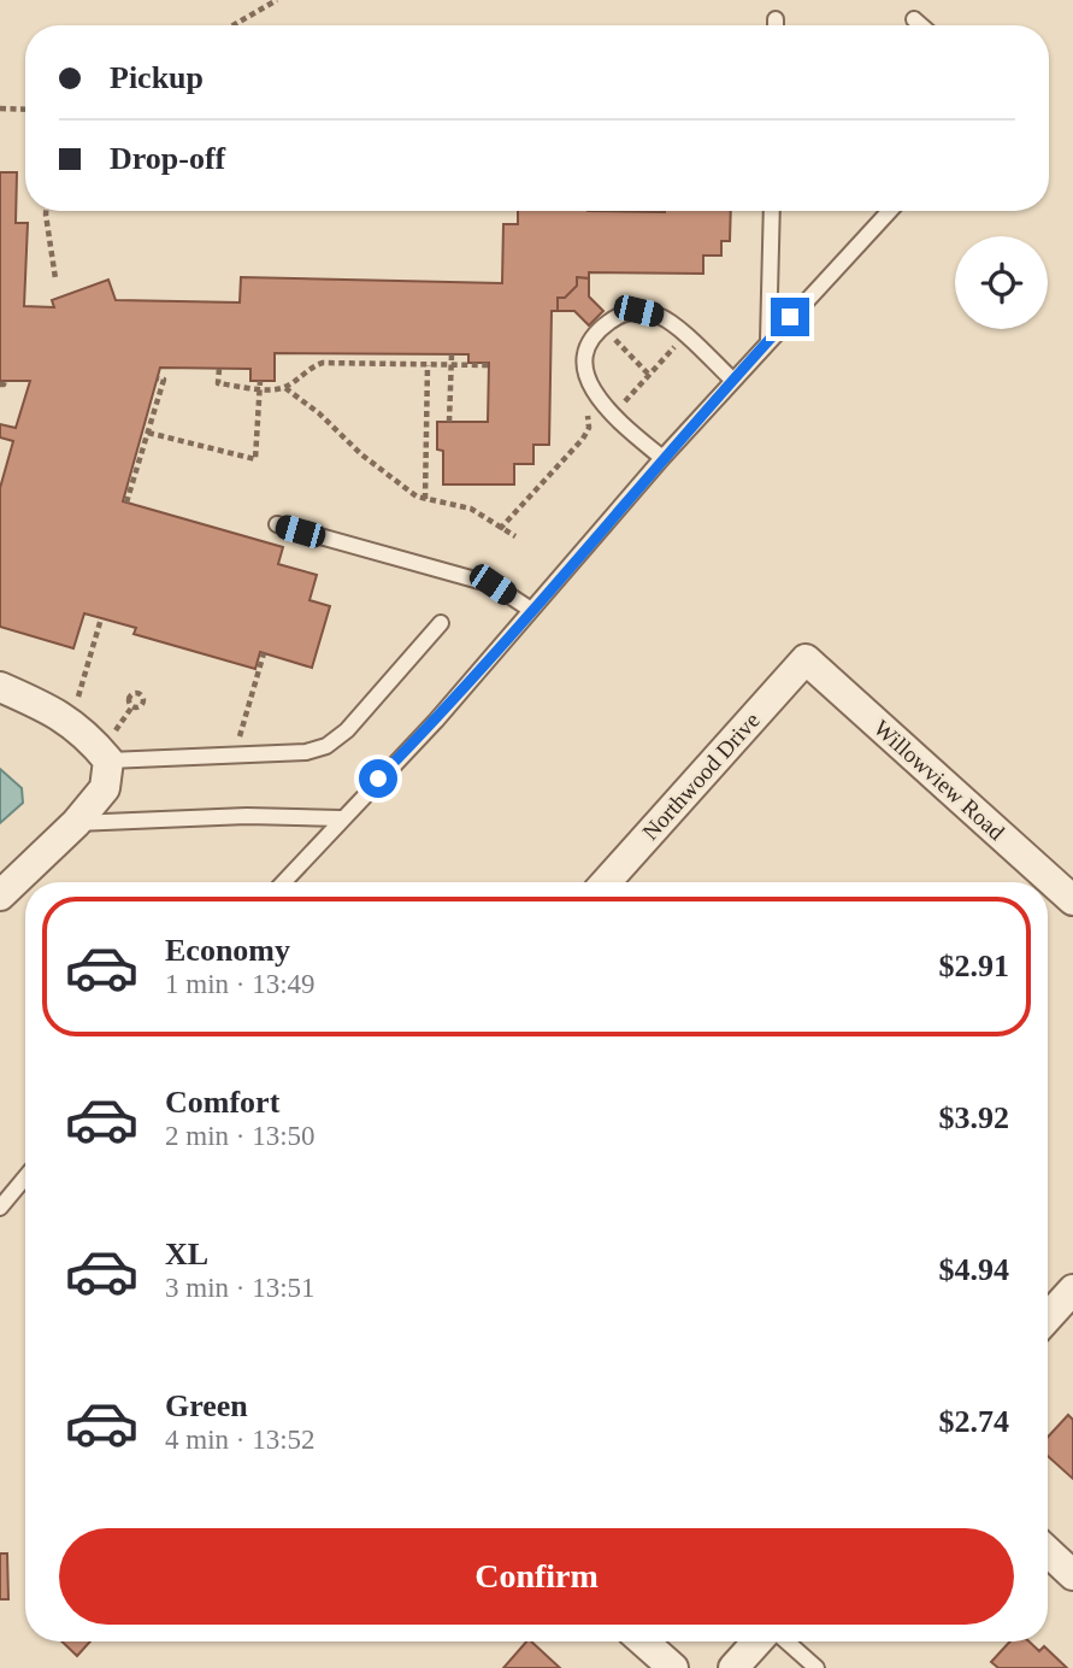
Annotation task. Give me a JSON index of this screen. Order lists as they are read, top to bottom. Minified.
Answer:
{"streets":{"street":["Northwood Drive","Willowview Road"]},"crossings":[["Northwood Drive","Willowview Road"]],"page":{"banner":["Pickup","Drop-off"],"list":[{"name":"Economy","note":"1 min · 13:49","value":"$2.91"},{"name":"Comfort","note":"2 min · 13:50","value":"$3.92"},{"name":"XL","note":"3 min · 13:51","value":"$4.94"},{"name":"Green","note":"4 min · 13:52","value":"$2.74"}],"buttons":"Confirm"}}
